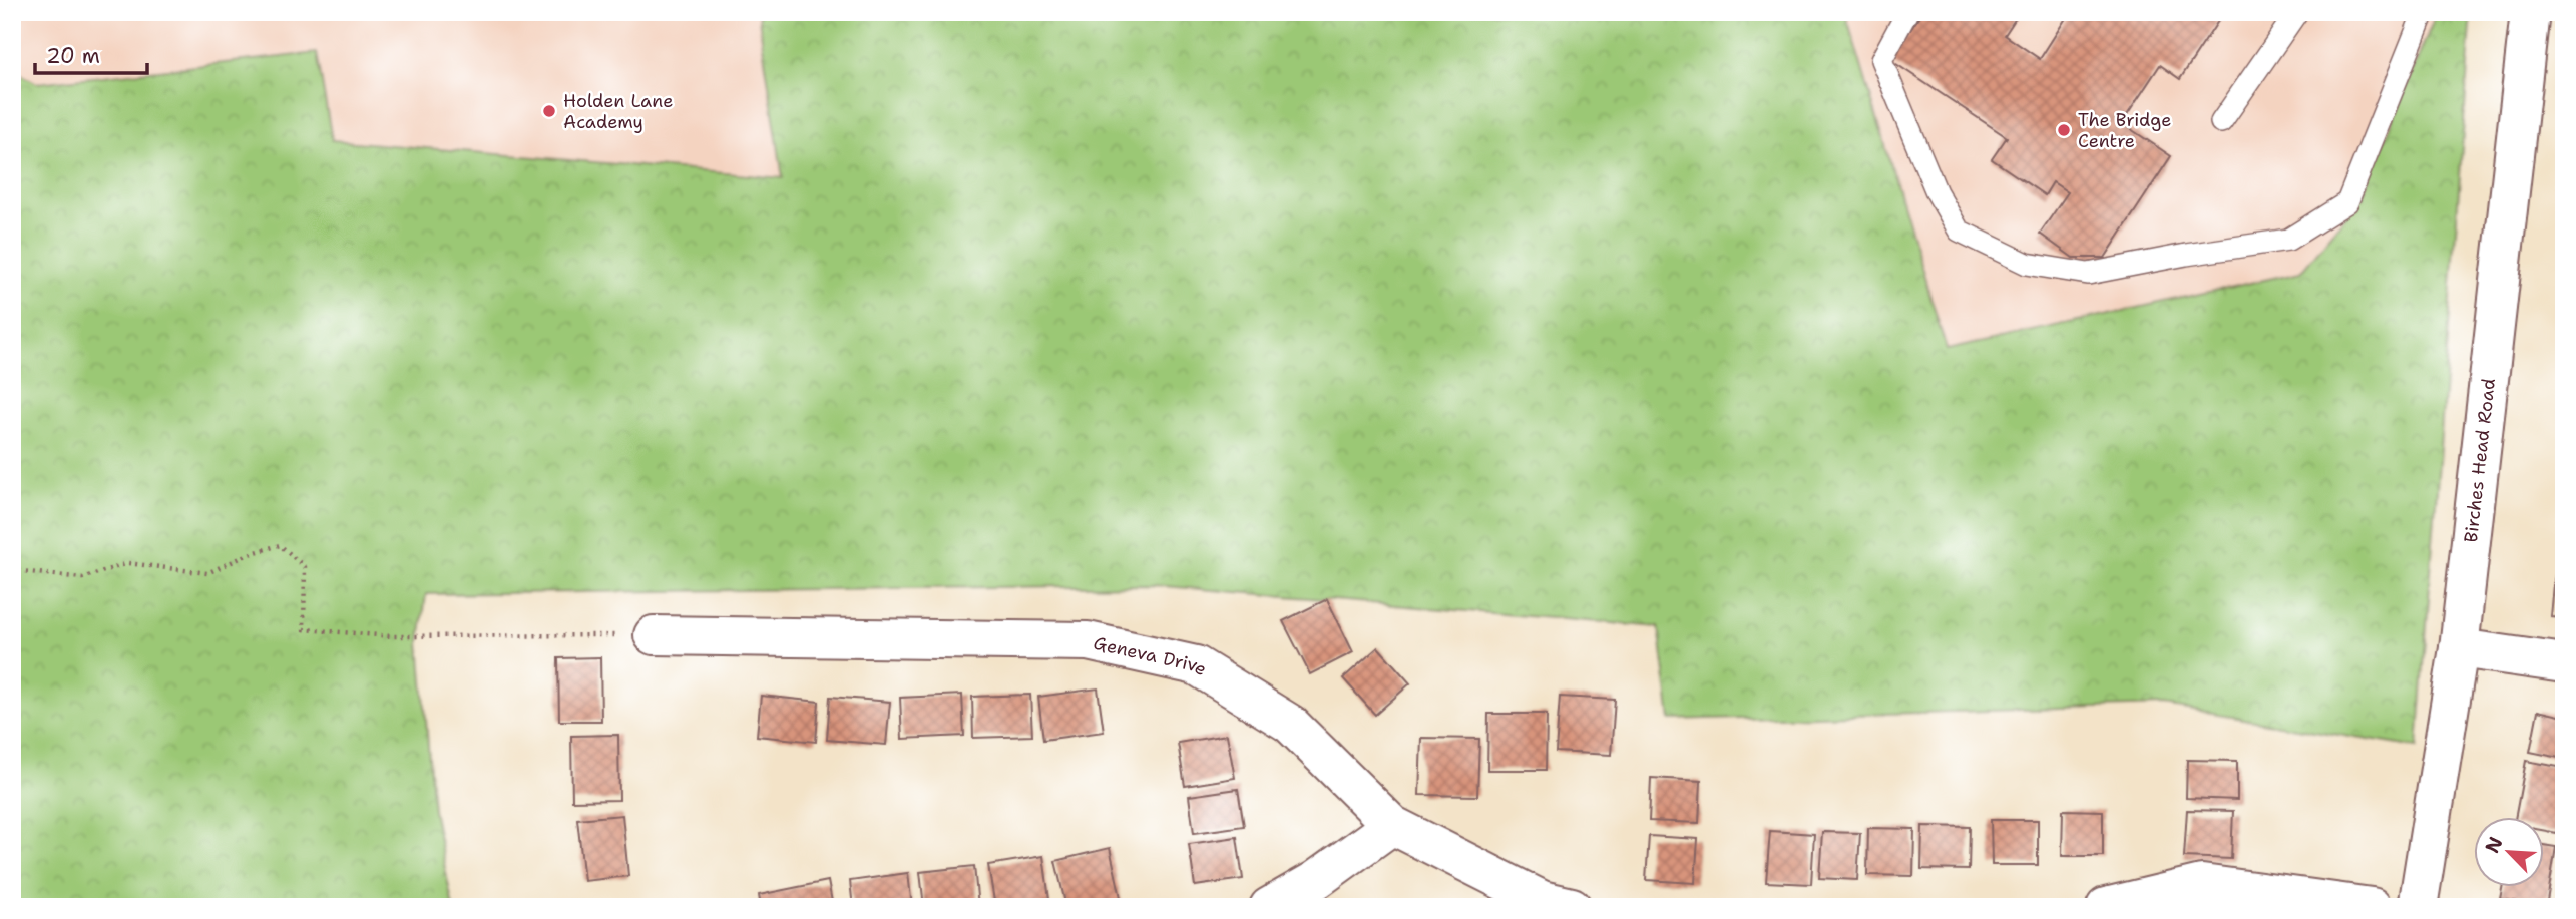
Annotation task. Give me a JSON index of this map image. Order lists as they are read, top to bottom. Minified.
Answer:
{"streets":{"street":["Birches Head Road","Geneva Drive"]},"places":["Holden Lane Academy","The Bridge Centre"],"scale_bar":"20 m","north":"top left"}
